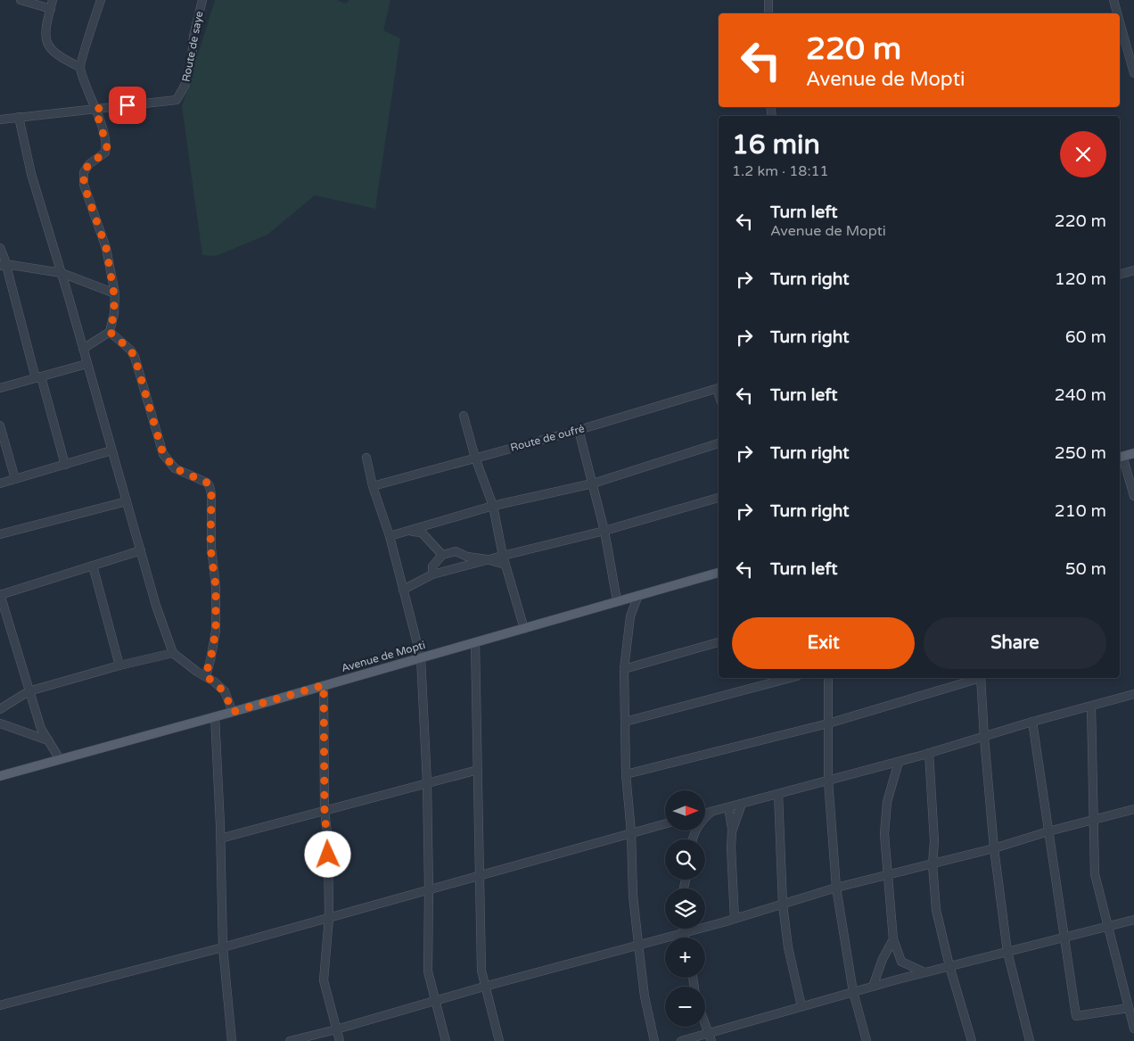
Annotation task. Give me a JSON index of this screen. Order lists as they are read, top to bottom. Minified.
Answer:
{"streets":{"main road":["Avenue de Mopti"],"street":["Route de saye","Route de oufré"]},"north":"right","page":{"turn":["220 m","Avenue de Mopti"],"heading":["16 min","1.2 km · 18:11"],"list":[{"name":"Turn left","note":"Avenue de Mopti","value":"220 m"},{"name":"Turn right","value":"120 m"},{"name":"Turn right","value":"60 m"},{"name":"Turn left","value":"240 m"},{"name":"Turn right","value":"250 m"},{"name":"Turn right","value":"210 m"},{"name":"Turn left","value":"50 m"}],"buttons":["Exit","Share"],"map_buttons":["+","−"]}}
